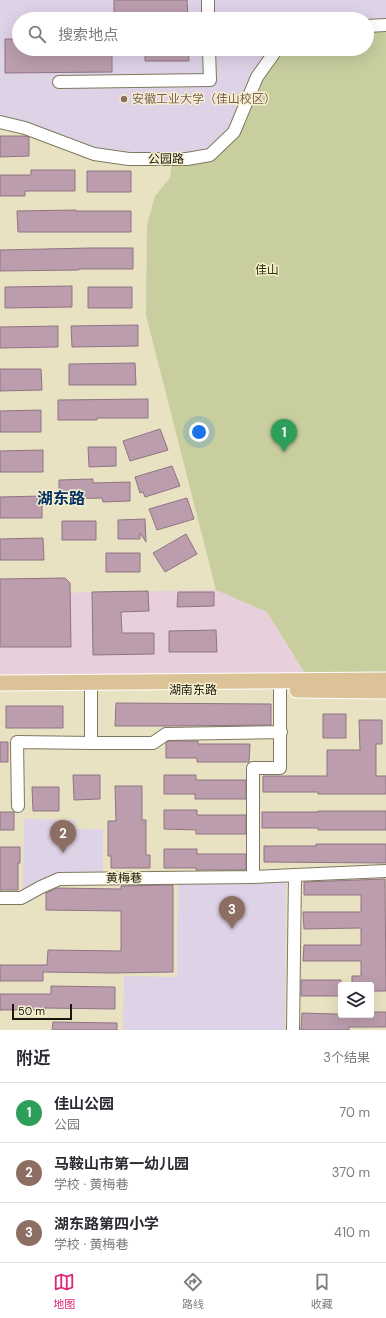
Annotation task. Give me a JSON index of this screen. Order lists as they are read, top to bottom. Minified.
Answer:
{"streets":{"main road":["湖南东路"],"street":["公园路","黄梅巷"]},"districts":["湖东路"],"parks":["佳山"],"places":["安徽工业大学（佳山校区）"],"scale_bar":"50 m","page":{"search":"搜索地点","pins":["1","2","3"],"scale":"50 m","heading":["附近","3个结果"],"list":[{"mark":"1","name":"佳山公园","note":"公园","value":"70 m"},{"mark":"2","name":"马鞍山市第一幼儿园","note":"学校 · 黄梅巷","value":"370 m"},{"mark":"3","name":"湖东路第四小学","note":"学校 · 黄梅巷","value":"410 m"}],"nav":["地图","路线","收藏"]}}
